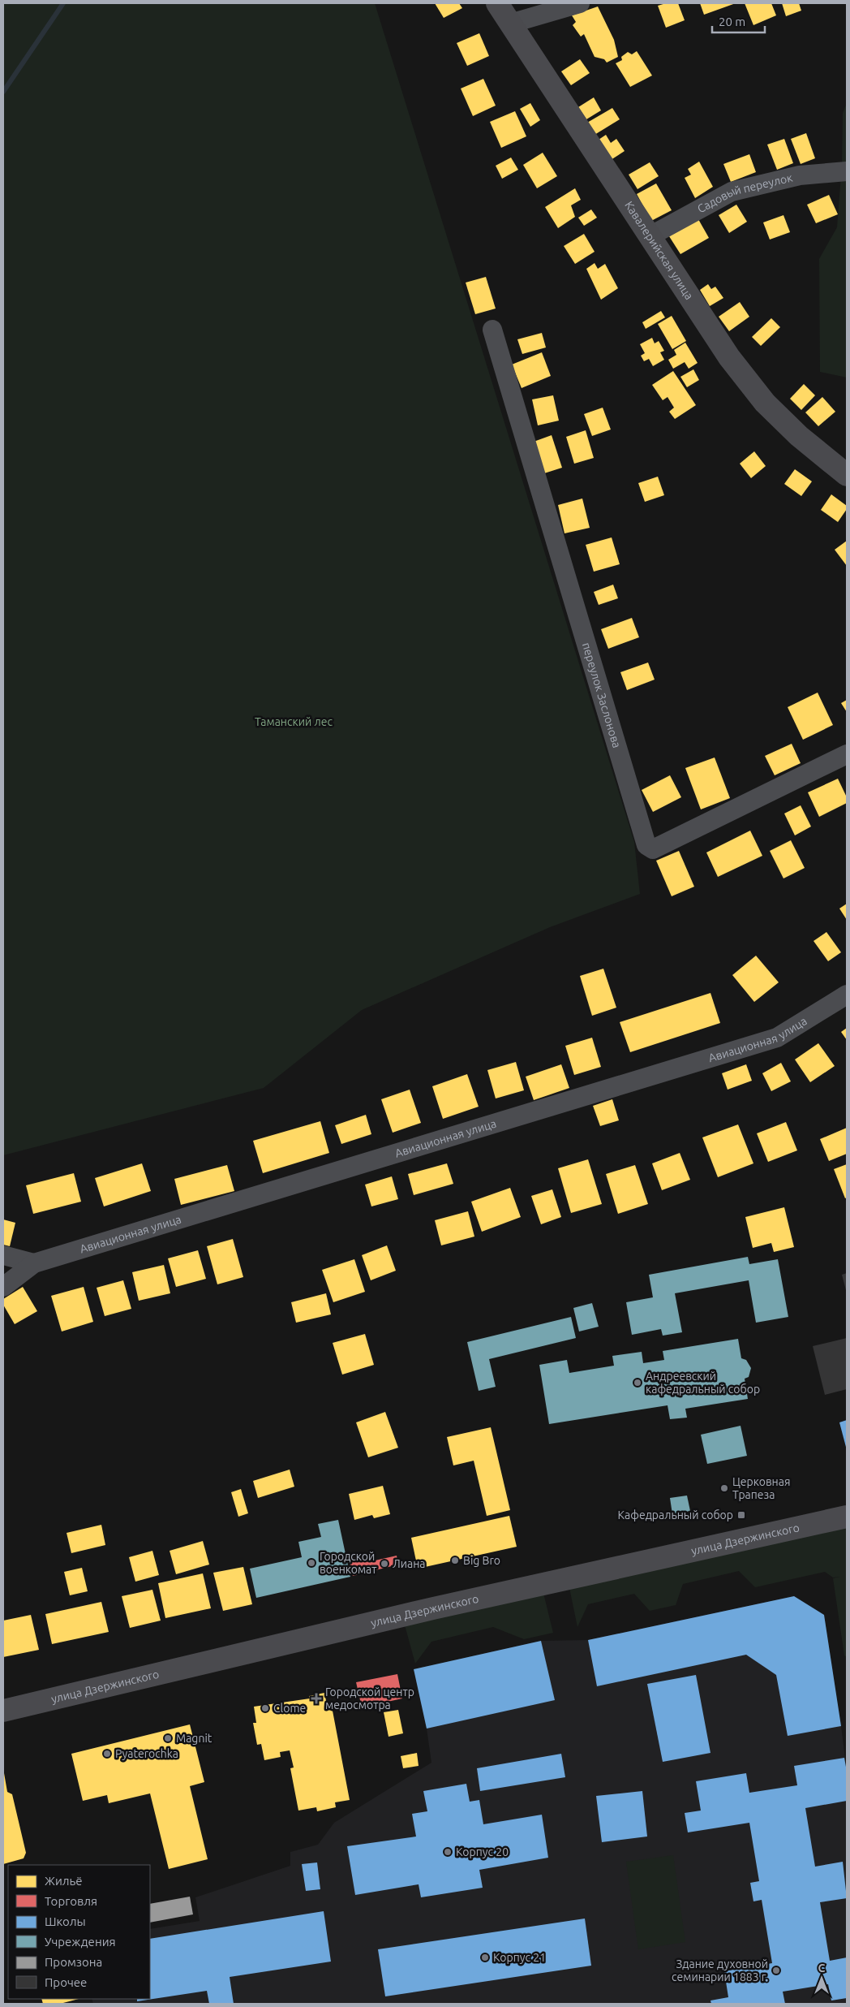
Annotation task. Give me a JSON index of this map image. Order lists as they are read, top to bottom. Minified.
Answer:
{"streets":{"street":["Садовый переулок","Кавалерийская улица","переулок Заслонова","Авиационная улица","улица Дзержинского"]},"crossings":[["Садовый переулок","Кавалерийская улица"]],"parks":["Таманский лес"],"places":{"other":["Андреевский кафедральный собор","Церковная Трапеза","Big Bro","Городской военкомат","Лиана","Clome","Magnit","Pyaterochka","Корпус 20","Корпус 21","Здание духовной семинарии 1883 г."],"transit":["Кафедральный собор"],"health":["Городской центр медосмотра"]},"legend":["Жильё","Торговля","Школы","Учреждения","Промзона","Прочее"],"scale_bar":"20 m","north":"top"}
